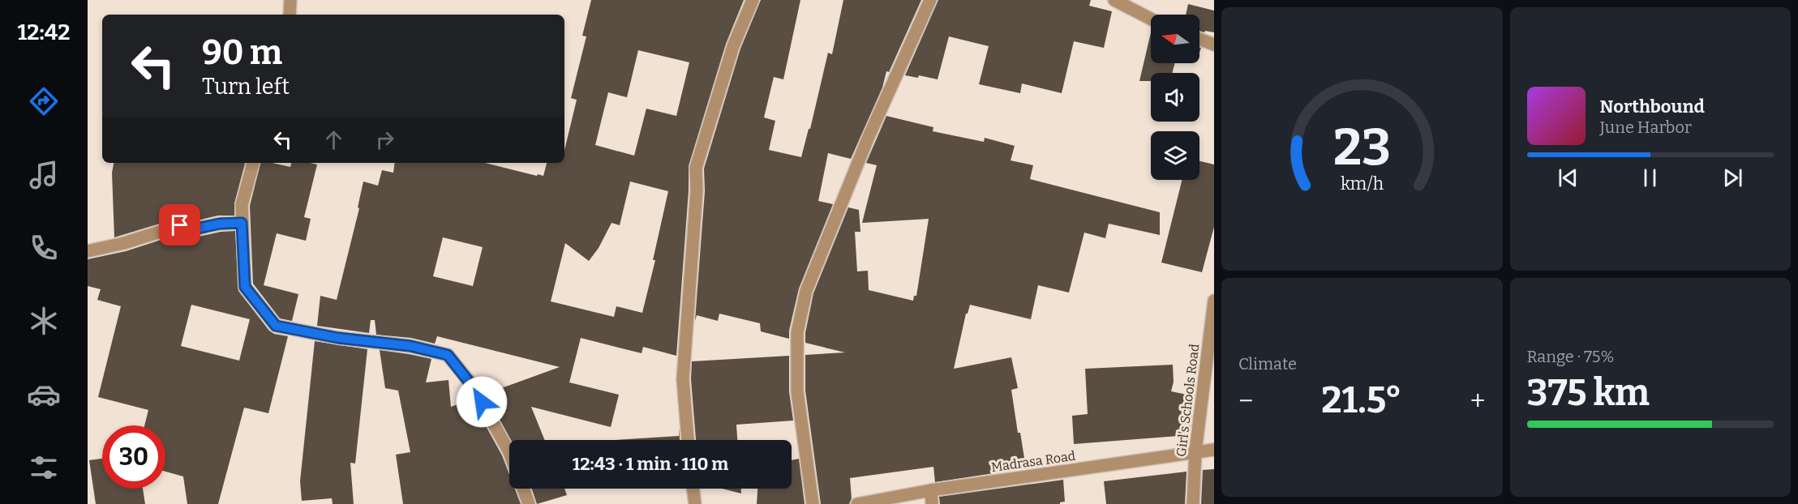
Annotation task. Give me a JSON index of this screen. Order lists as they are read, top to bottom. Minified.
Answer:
{"streets":{"street":["Girl's Schools Road","Madrasa Road"]},"crossings":[["Girl's Schools Road","Madrasa Road"]],"north":"left","page":{"tabs":"12:42","turn":["90 m","Turn left"],"song":["Northbound","June Harbor"],"tile":["Climate",["Range · 75%","375 km"]],"heat":["−","21.5°","+"],"limit":"30","trip":"12:43 · 1 min · 110 m","gauge":["23","km/h"]}}
